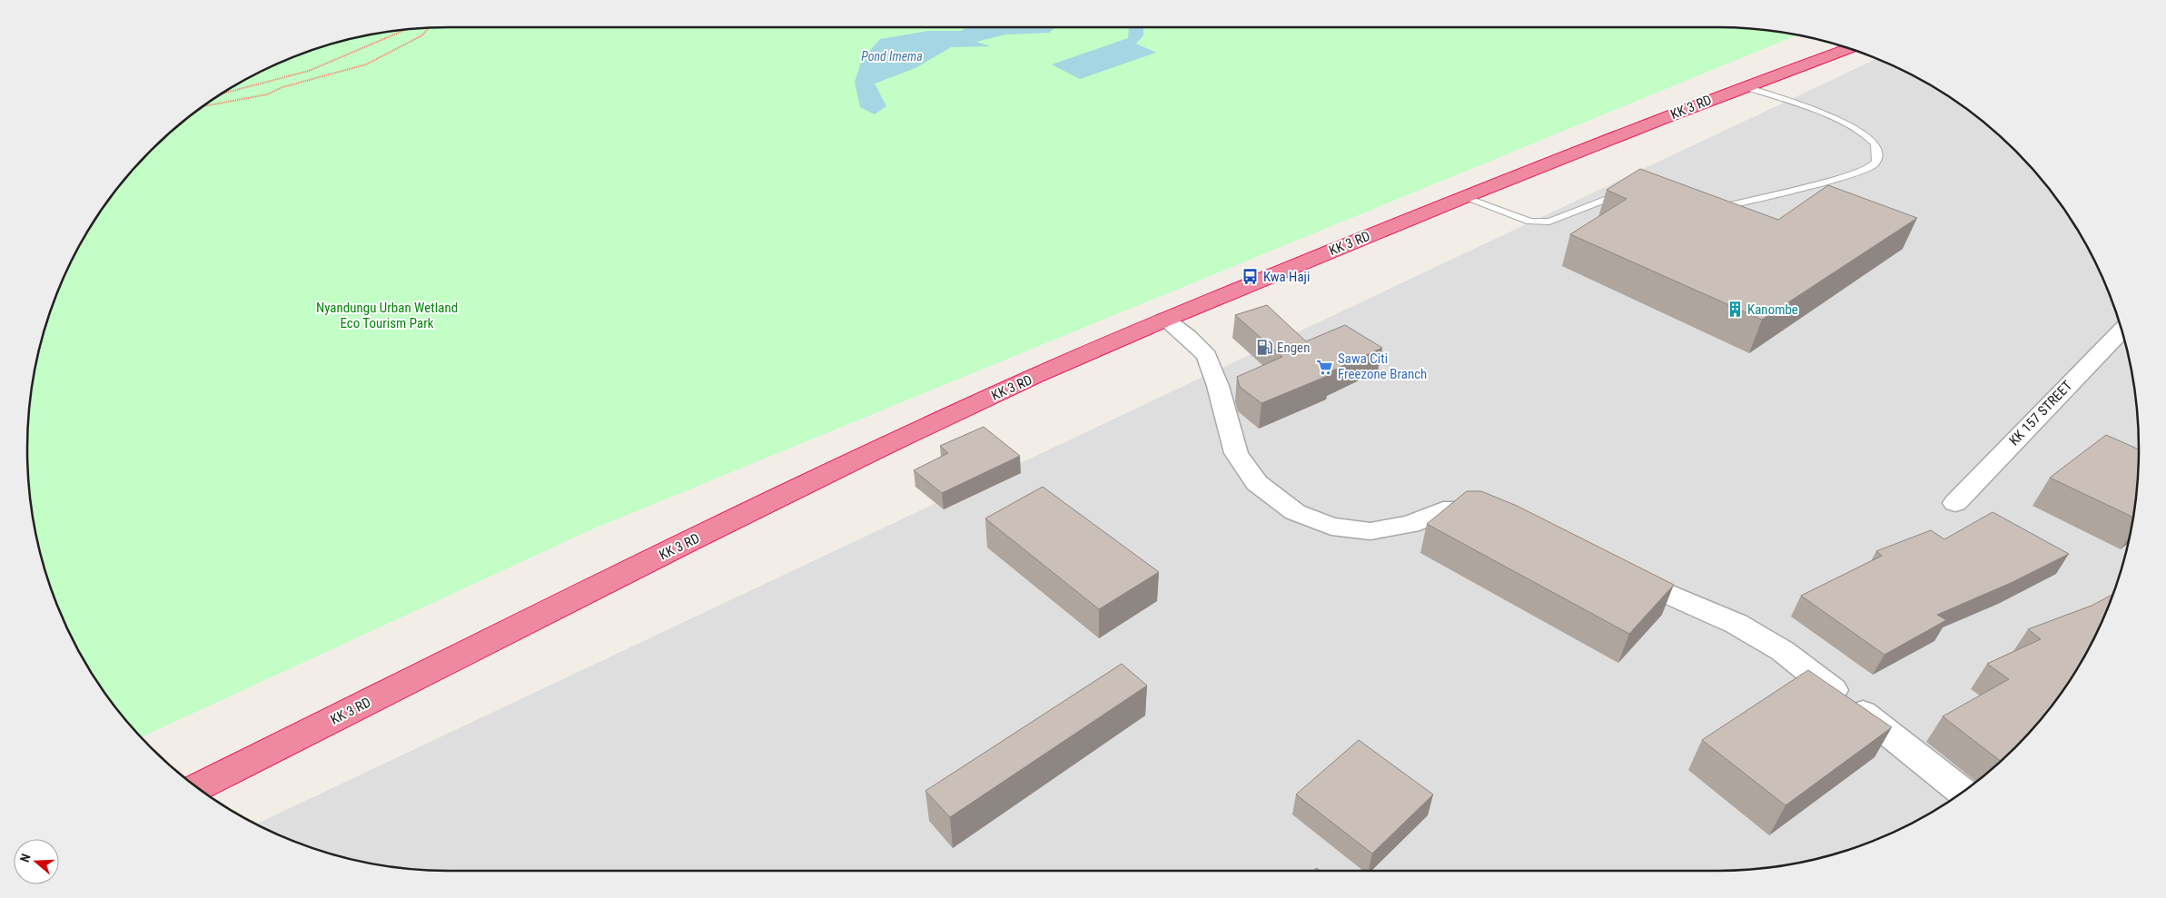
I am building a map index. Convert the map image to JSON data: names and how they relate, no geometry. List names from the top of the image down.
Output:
{
  "streets": {
    "highway": ["KK 3 RD"],
    "street": ["KK 157 STREET"]
  },
  "water": ["Pond Imema"],
  "parks": ["Nyandungu Urban Wetland Eco Tourism Park"],
  "places": {
    "bus stop": ["Kwa Haji"],
    "building": ["Kanombe"],
    "fuel station": ["Engen"],
    "supermarket": ["Sawa Citi Freezone Branch"]
  },
  "north": "left"
}
